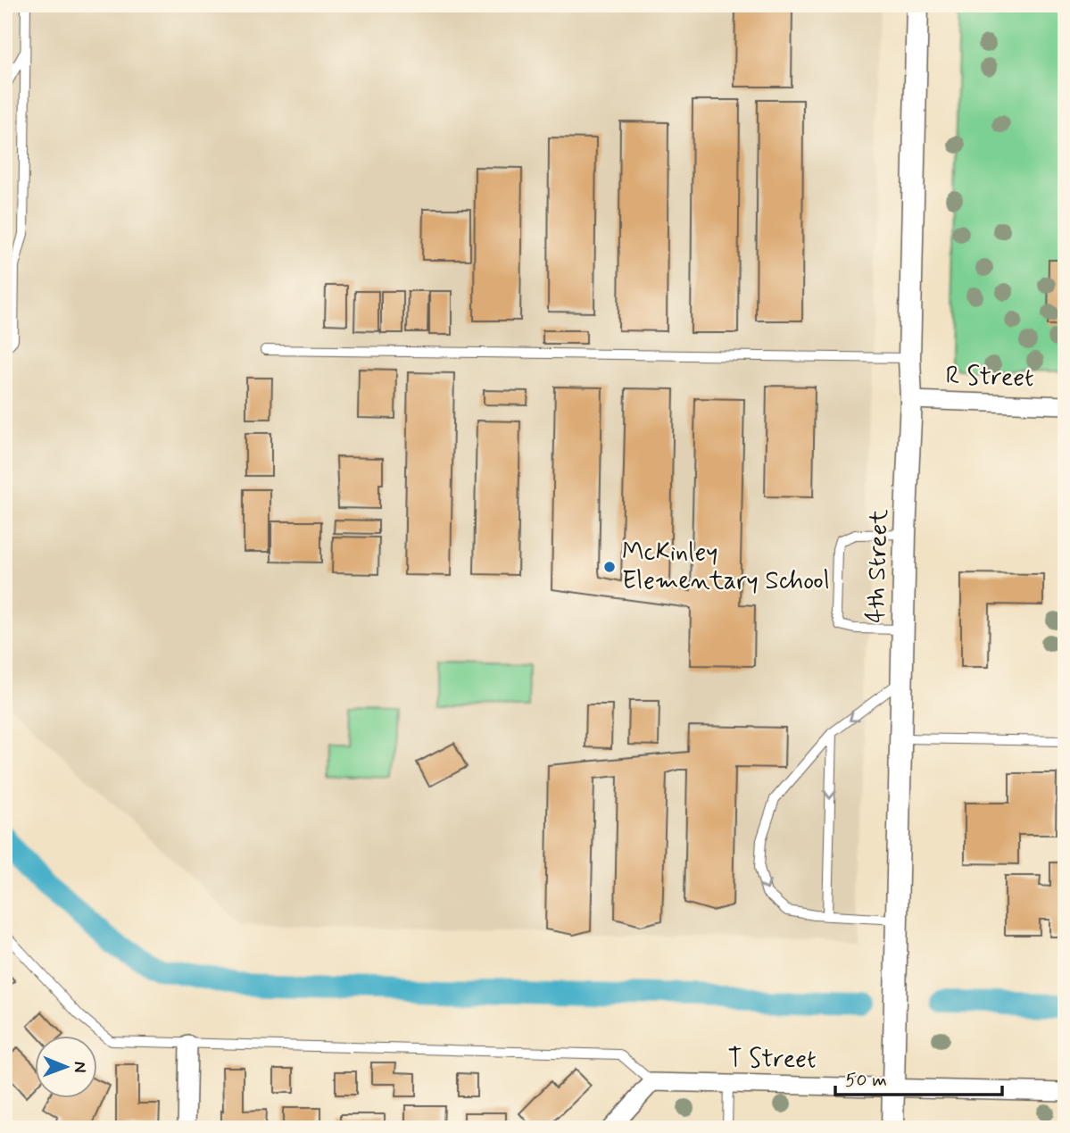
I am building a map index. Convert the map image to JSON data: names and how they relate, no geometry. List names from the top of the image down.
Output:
{
  "streets": {
    "street": ["R Street", "4th Street", "T Street"]
  },
  "crossings": [
    ["R Street", "4th Street"],
    ["4th Street", "T Street"]
  ],
  "places": ["McKinley Elementary School"],
  "scale_bar": "50 m",
  "north": "right"
}
